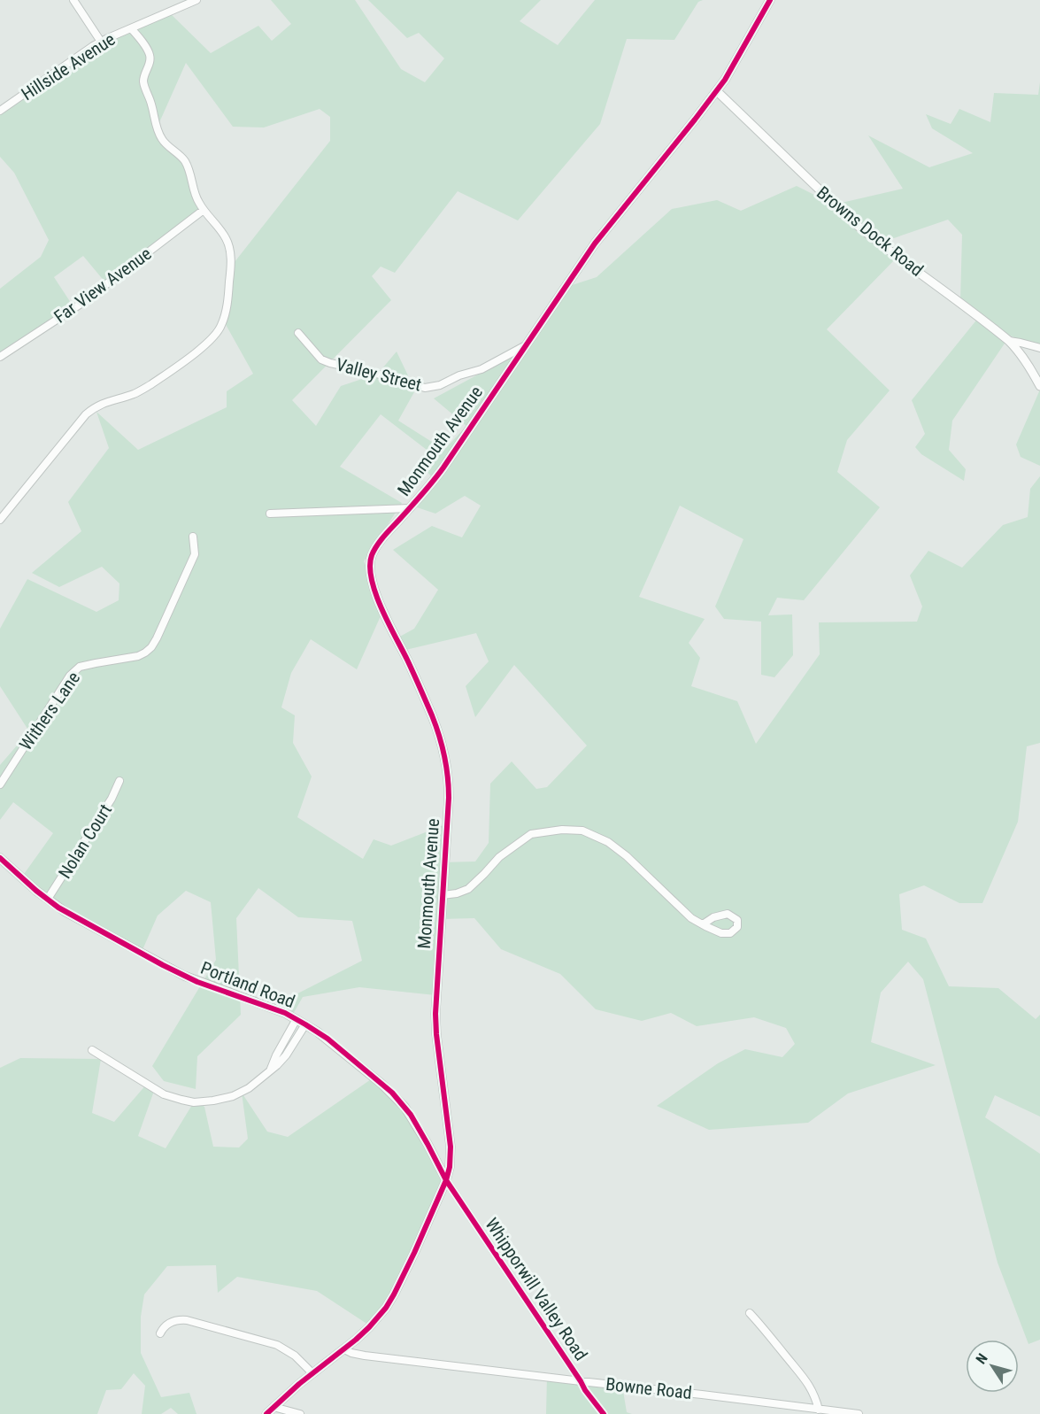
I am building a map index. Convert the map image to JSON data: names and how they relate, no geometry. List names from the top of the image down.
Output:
{
  "streets": {
    "street": [
      "Hillside Avenue",
      "Browns Dock Road",
      "Far View Avenue",
      "Valley Street",
      "Monmouth Avenue",
      "Withers Lane",
      "Nolan Court",
      "Portland Road",
      "Whipporwill Valley Road",
      "Bowne Road"
    ]
  },
  "crossings": [
    ["Browns Dock Road", "Monmouth Avenue"],
    ["Valley Street", "Monmouth Avenue"],
    ["Monmouth Avenue", "Portland Road"],
    ["Monmouth Avenue", "Whipporwill Valley Road"],
    ["Monmouth Avenue", "Bowne Road"],
    ["Nolan Court", "Portland Road"],
    ["Portland Road", "Whipporwill Valley Road"],
    ["Whipporwill Valley Road", "Bowne Road"]
  ],
  "north": "top left"
}
